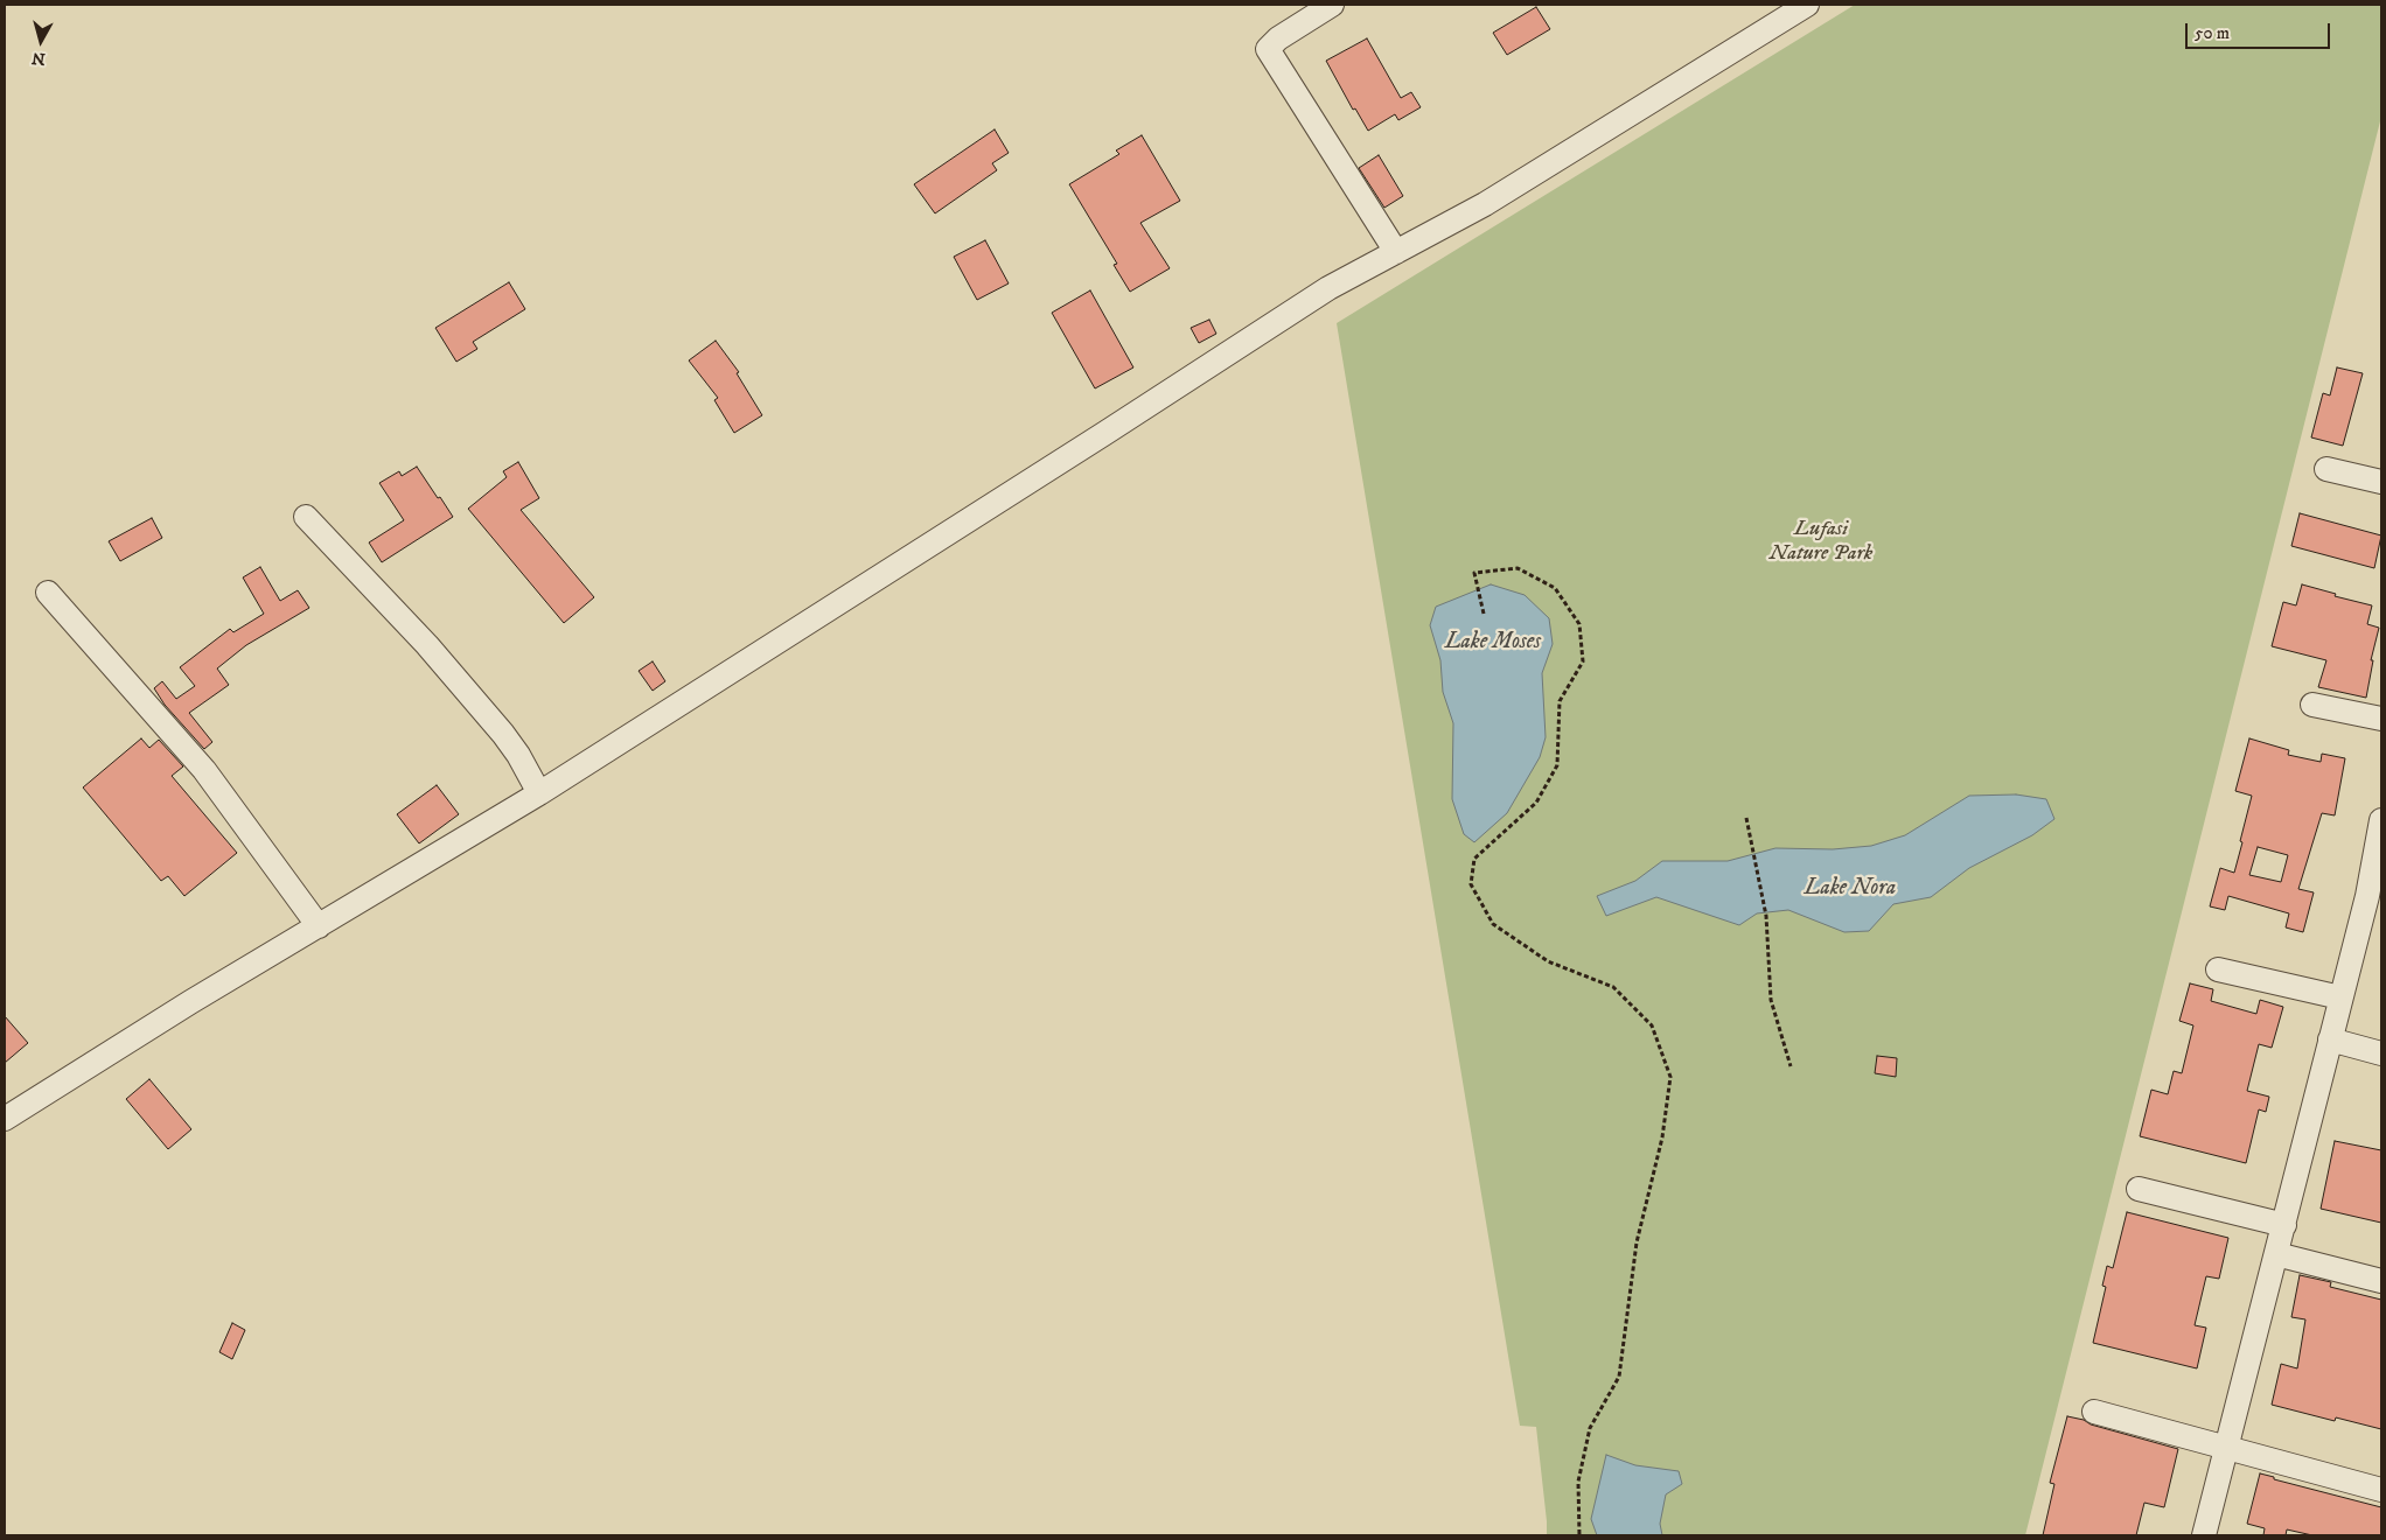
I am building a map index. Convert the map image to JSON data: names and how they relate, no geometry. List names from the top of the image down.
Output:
{
  "water": ["Lake Moses", "Lake Nora"],
  "parks": ["Lufasi Nature Park"],
  "scale_bar": "50 m",
  "north": "bottom"
}
